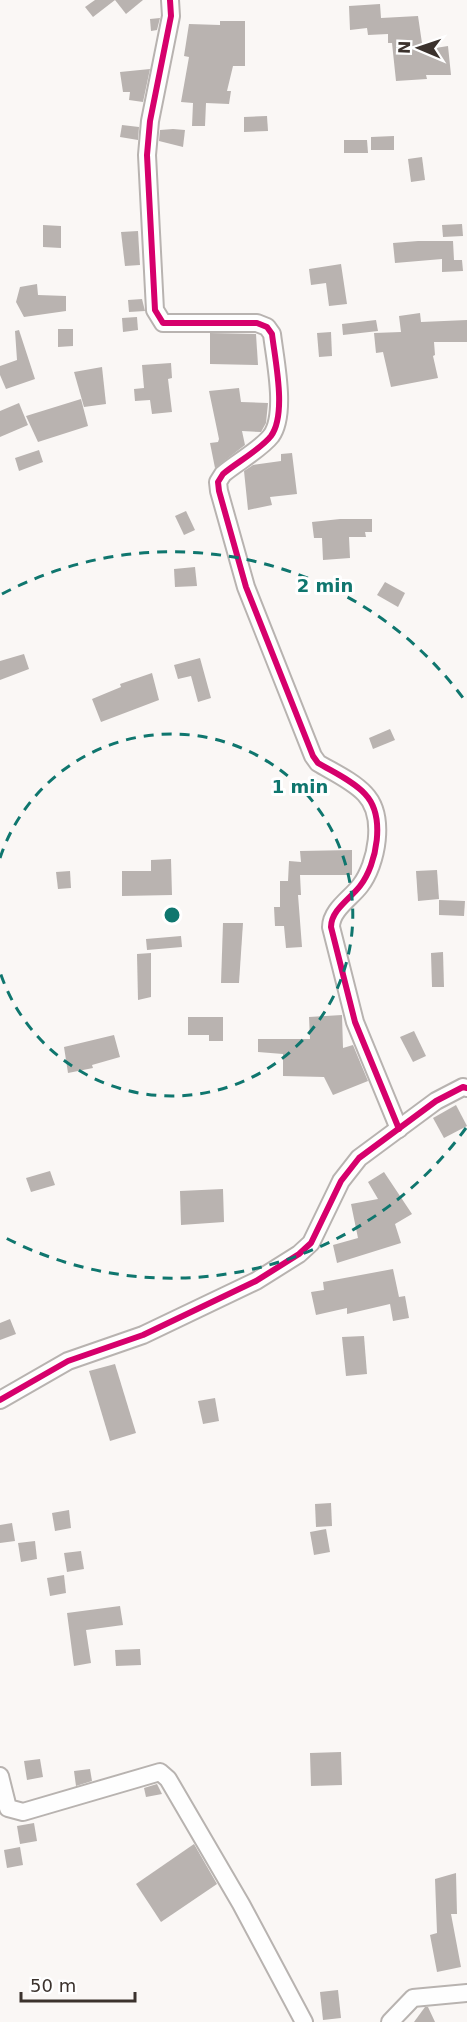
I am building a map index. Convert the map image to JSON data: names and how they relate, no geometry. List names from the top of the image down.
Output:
{
  "scale_bar": "50 m",
  "north": "left",
  "rings": ["2 min", "1 min"]
}
